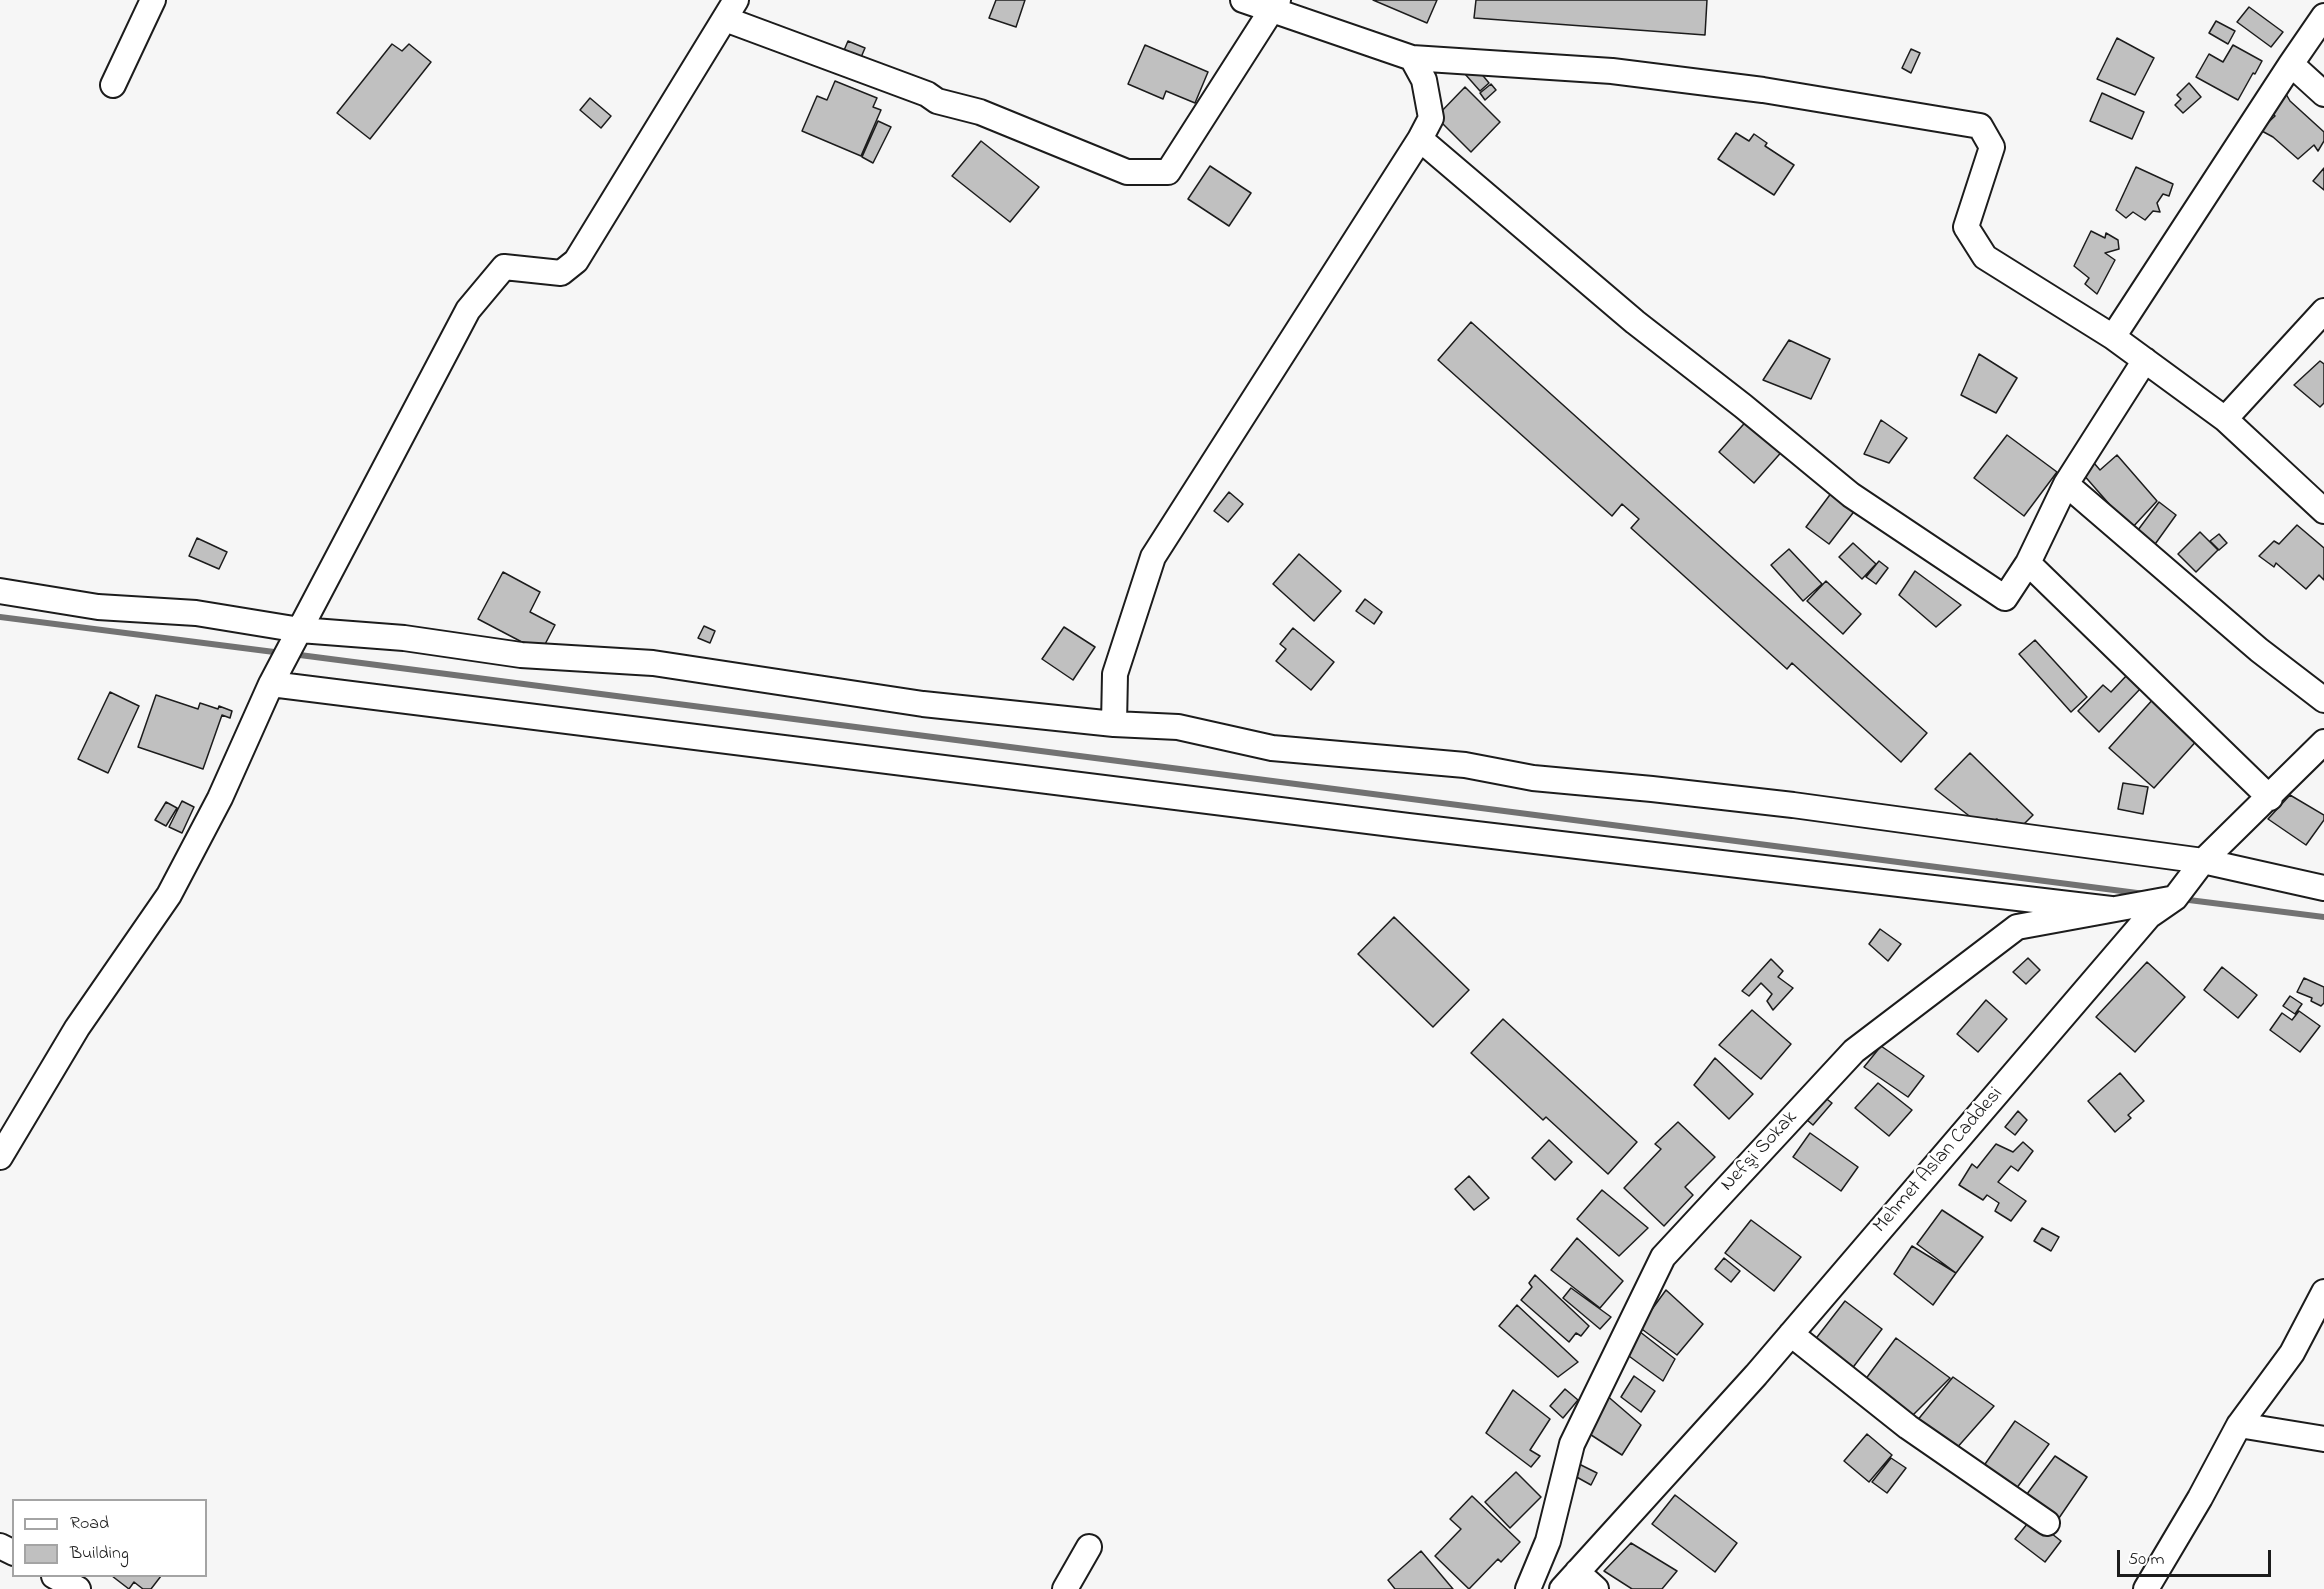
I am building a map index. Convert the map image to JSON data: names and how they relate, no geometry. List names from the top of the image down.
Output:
{
  "streets": {
    "street": ["Nefşi Sokak", "Mehmet Aslan Caddesi"]
  },
  "crossings": [
    ["Nefşi Sokak", "Mehmet Aslan Caddesi"]
  ],
  "legend": ["Road", "Building"],
  "scale_bar": "50 m"
}
